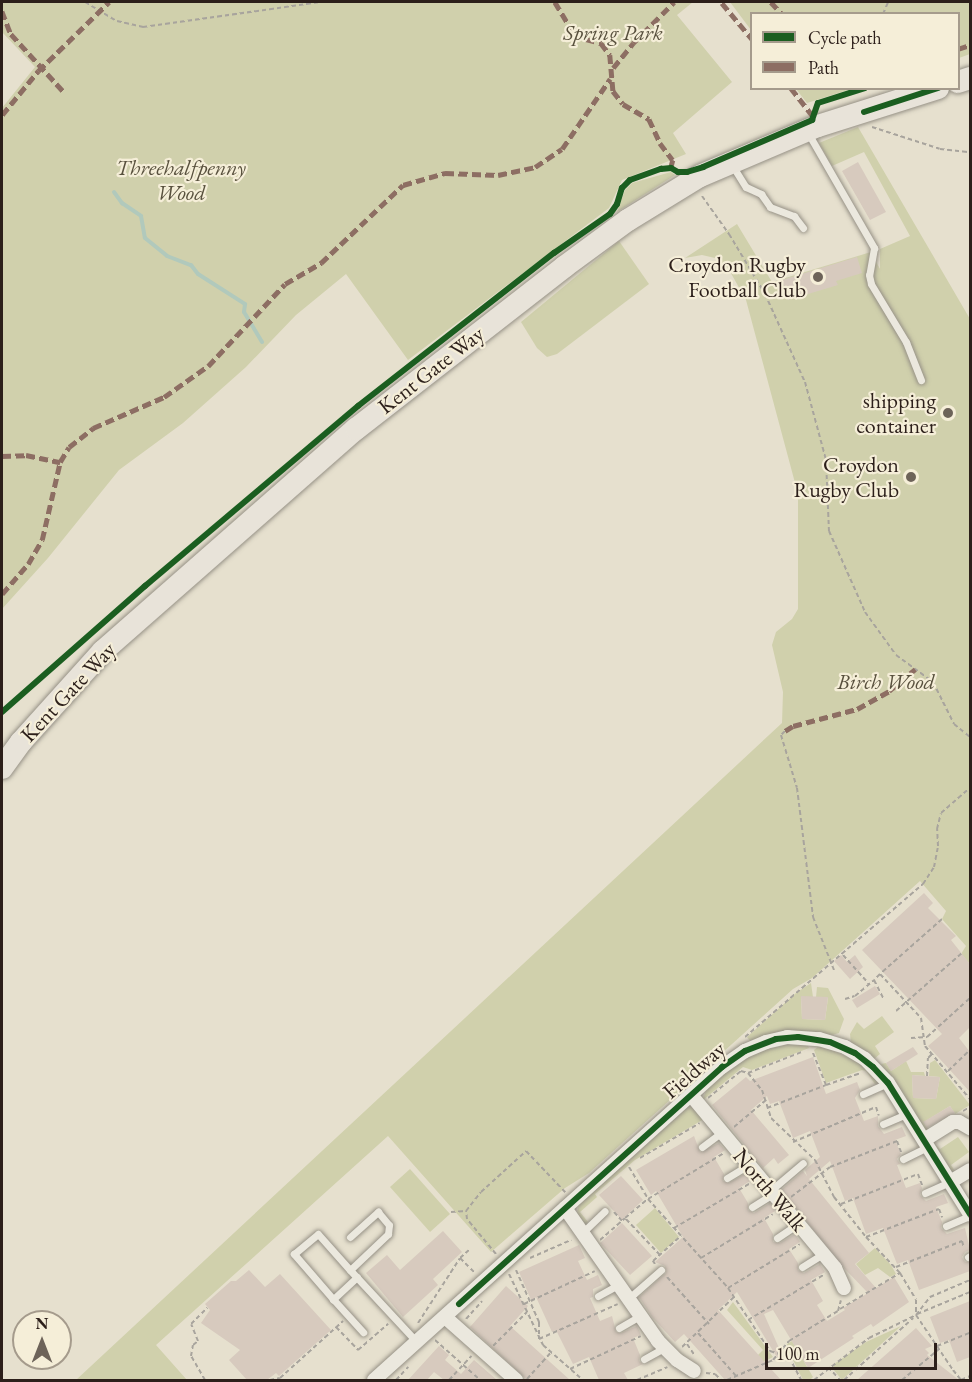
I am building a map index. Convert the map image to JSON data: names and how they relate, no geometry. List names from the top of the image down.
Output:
{
  "streets": {
    "main road": ["Kent Gate Way"],
    "street": ["Fieldway", "North Walk"]
  },
  "crossings": [
    ["Fieldway", "North Walk"]
  ],
  "parks": ["Spring Park", "Threehalfpenny Wood", "Birch Wood"],
  "places": ["Croydon Rugby Football Club", "shipping container", "Croydon Rugby Club"],
  "legend": ["Cycle path", "Path"],
  "scale_bar": "100 m",
  "north": "top"
}
